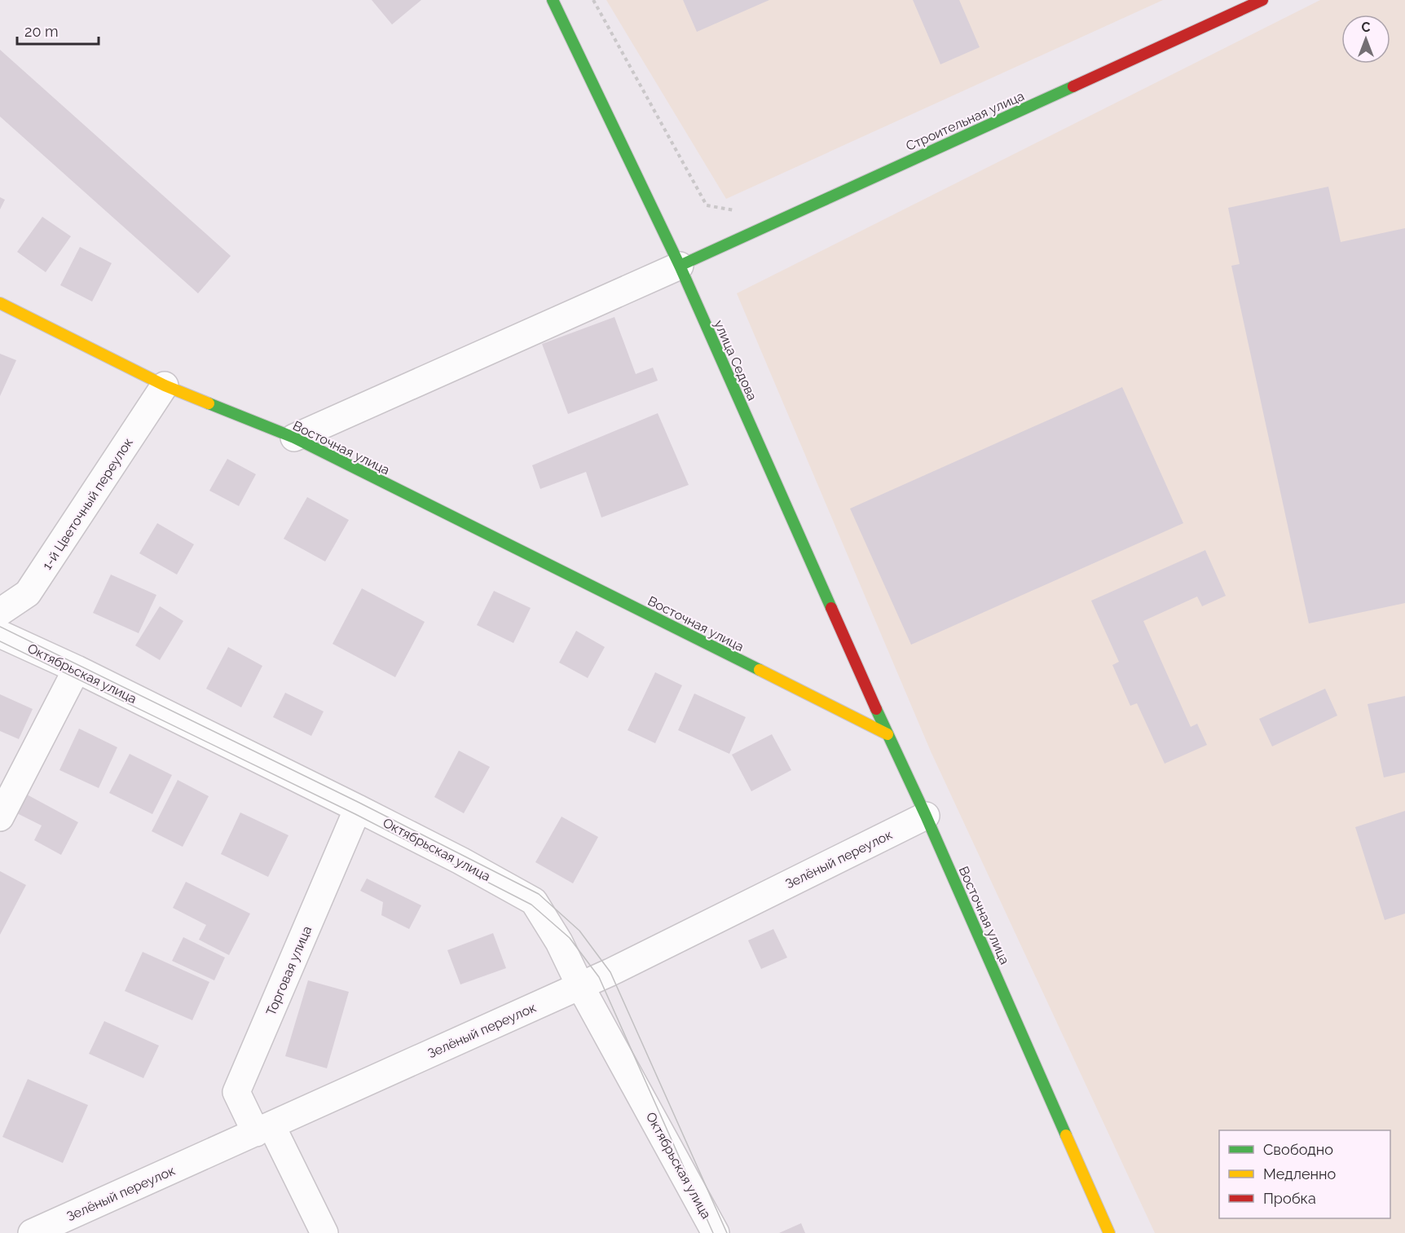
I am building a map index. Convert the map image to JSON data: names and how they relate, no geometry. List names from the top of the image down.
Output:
{
  "streets": {
    "street": [
      "Строительная улица",
      "улица Седова",
      "Восточная улица",
      "1-й Цветочный переулок",
      "Октябрьская улица",
      "Зелёный переулок",
      "Торговая улица"
    ]
  },
  "crossings": [
    ["Строительная улица", "улица Седова"],
    ["улица Седова", "Восточная улица"],
    ["Восточная улица", "1-й Цветочный переулок"],
    ["Восточная улица", "Зелёный переулок"],
    ["Октябрьская улица", "Зелёный переулок"],
    ["Октябрьская улица", "Торговая улица"],
    ["Зелёный переулок", "Торговая улица"]
  ],
  "legend": ["Свободно", "Медленно", "Пробка"],
  "scale_bar": "20 m",
  "north": "top"
}
